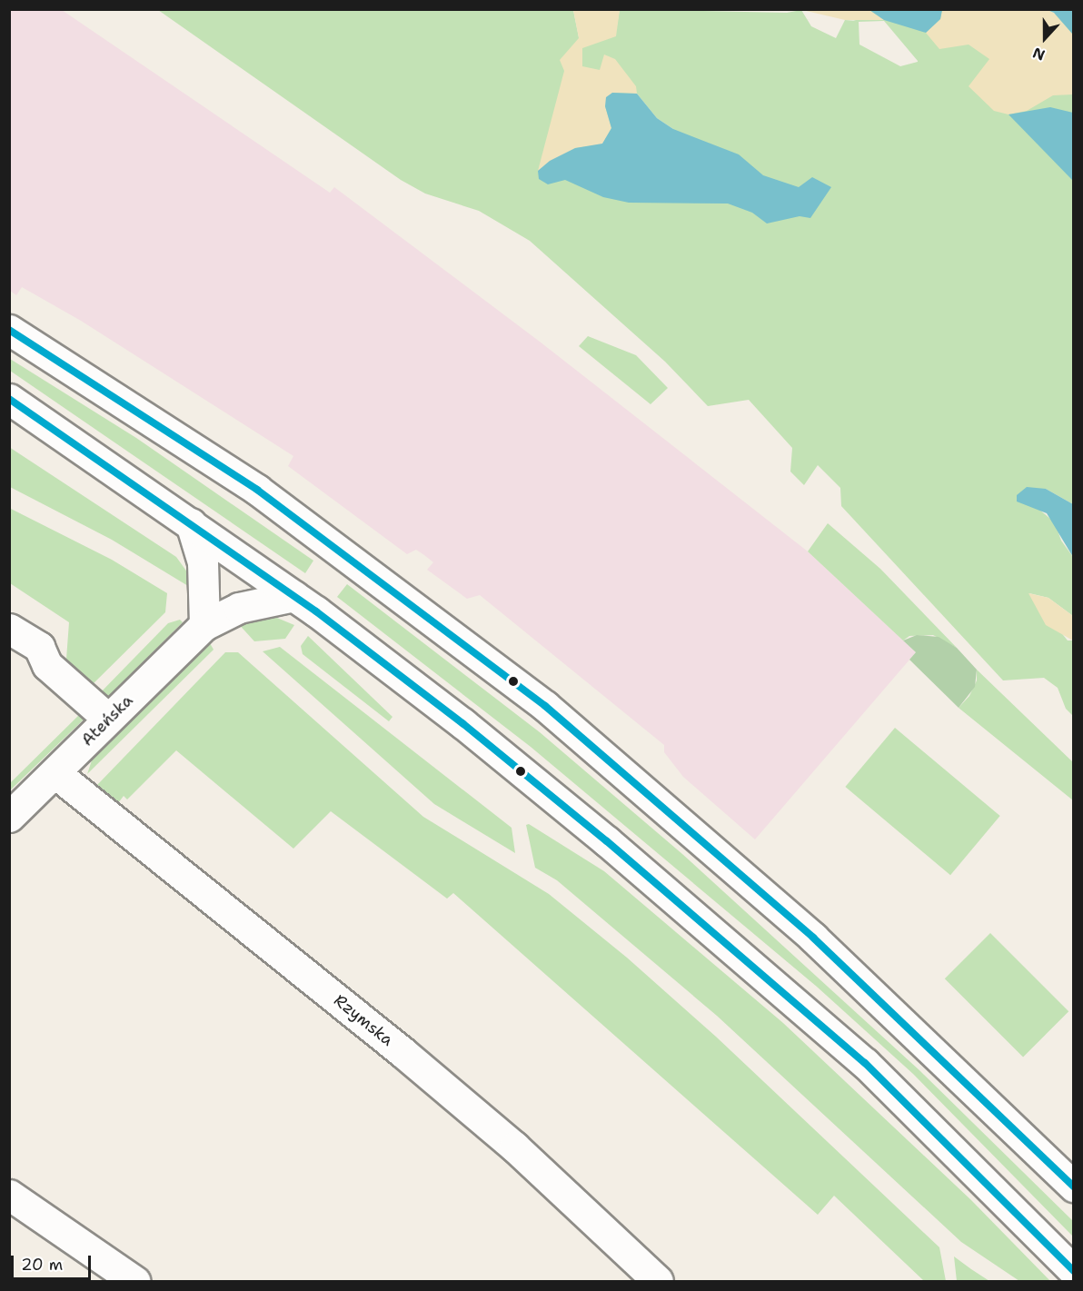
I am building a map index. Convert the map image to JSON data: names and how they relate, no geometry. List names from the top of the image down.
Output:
{
  "streets": {
    "main road": ["Ateńska", "Rzymska"]
  },
  "crossings": [
    ["Ateńska", "Rzymska"]
  ],
  "scale_bar": "20 m",
  "north": "bottom"
}
